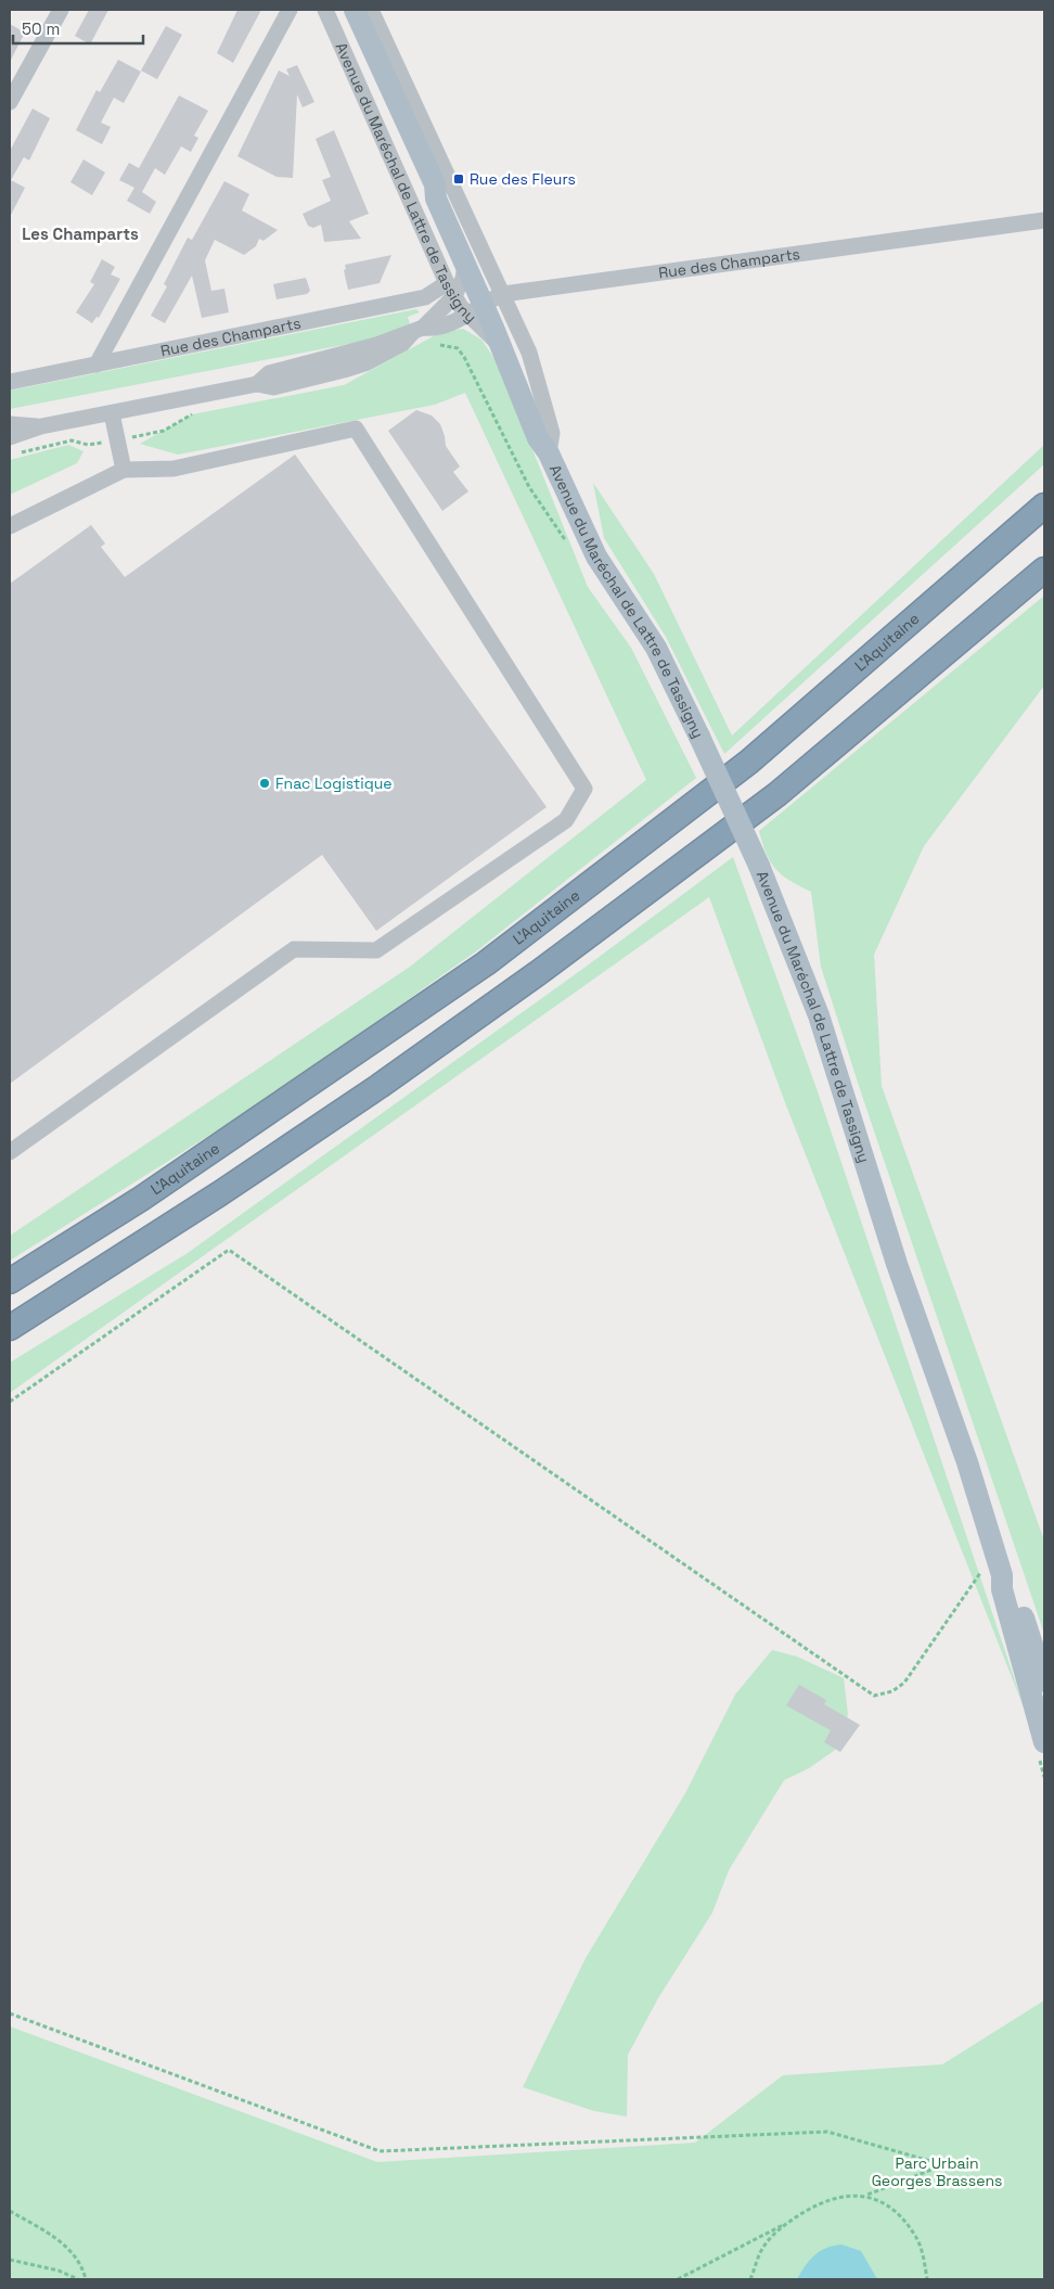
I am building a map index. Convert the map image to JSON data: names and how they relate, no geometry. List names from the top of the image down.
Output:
{
  "streets": {
    "highway": ["L'Aquitaine"],
    "main road": ["Avenue du Maréchal de Lattre de Tassigny"],
    "street": ["Rue des Champarts"]
  },
  "crossings": [
    ["Avenue du Maréchal de Lattre de Tassigny", "Rue des Champarts"]
  ],
  "districts": ["Les Champarts"],
  "parks": ["Parc Urbain Georges Brassens"],
  "places": {
    "transit": ["Rue des Fleurs"],
    "other": ["Fnac Logistique"]
  },
  "scale_bar": "50 m"
}
